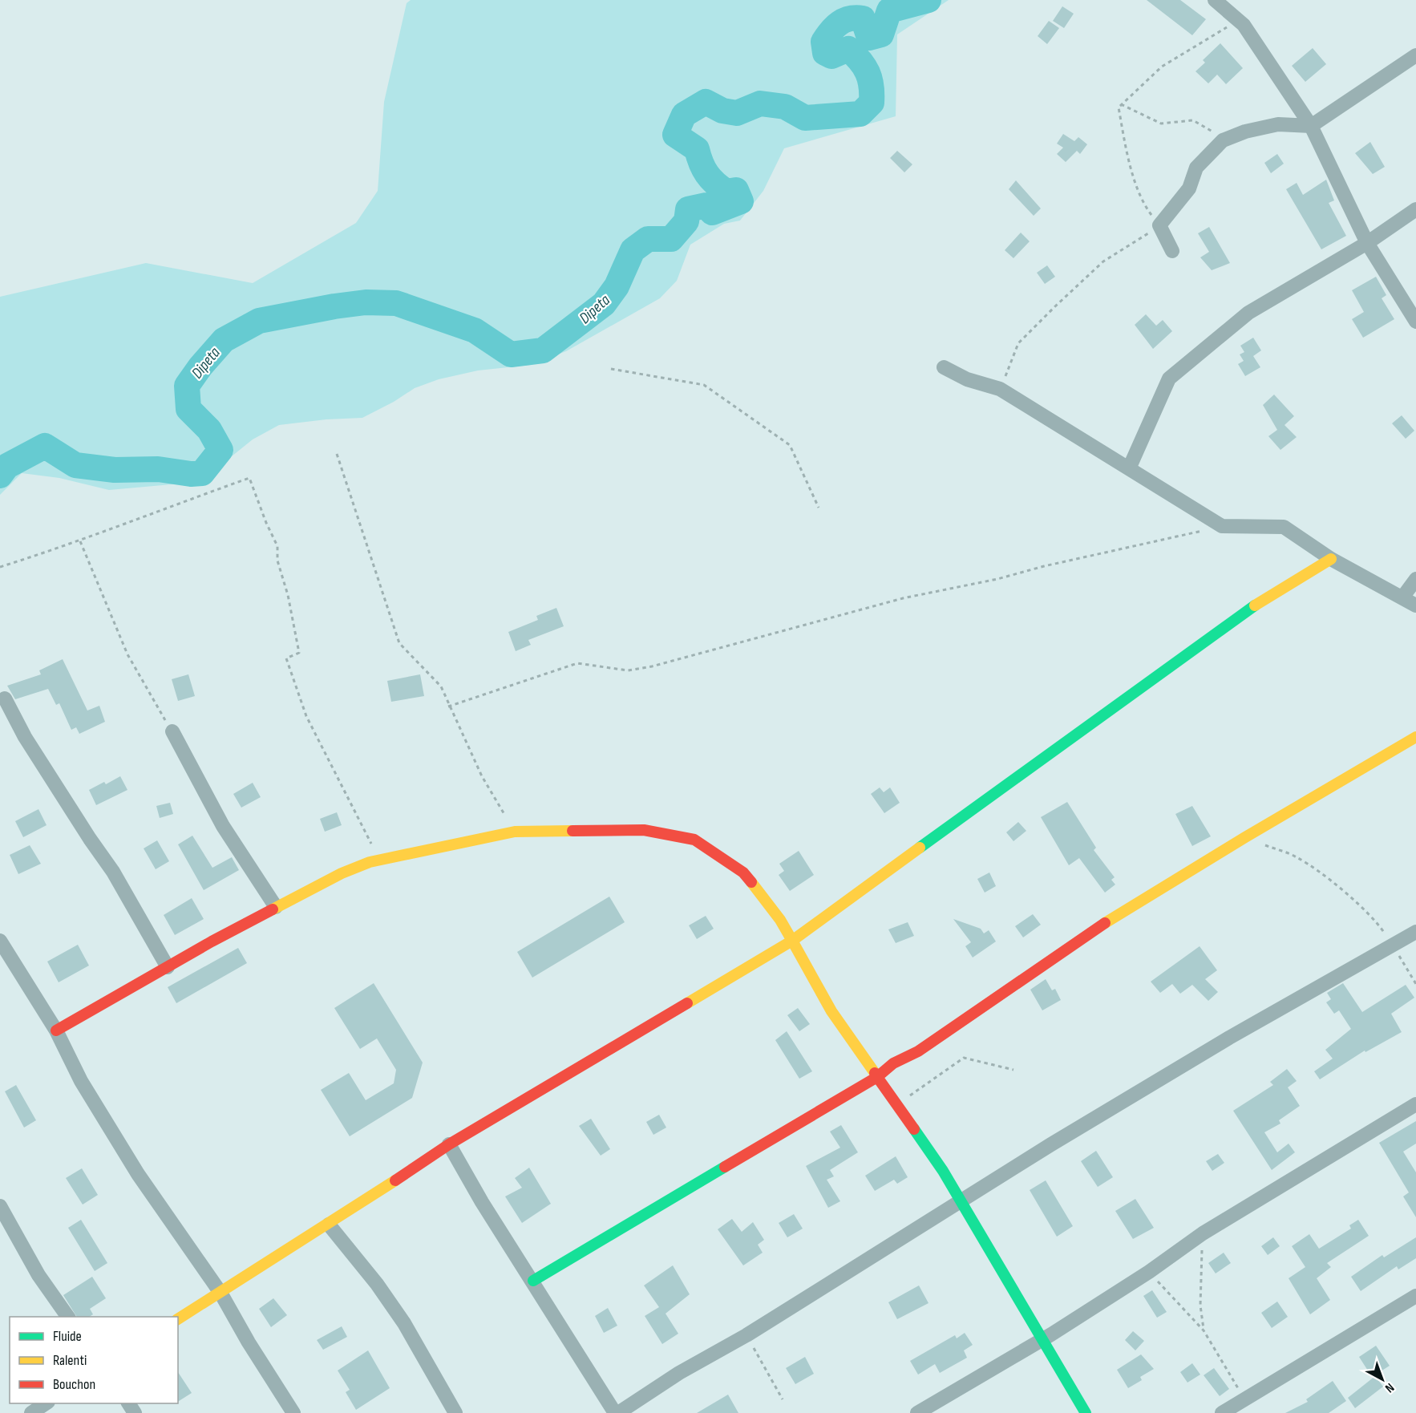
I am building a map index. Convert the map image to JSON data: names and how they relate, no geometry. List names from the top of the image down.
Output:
{
  "water": ["Dipeta"],
  "legend": ["Fluide", "Ralenti", "Bouchon"],
  "north": "bottom right"
}
